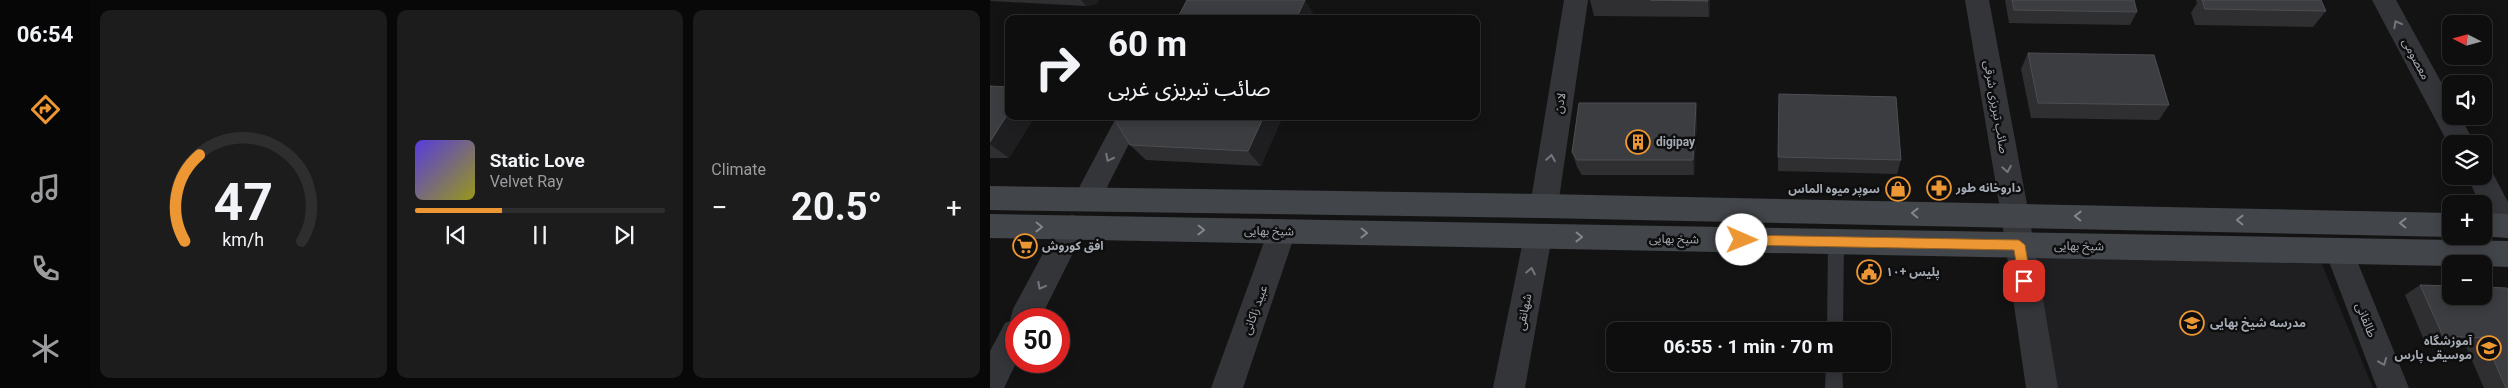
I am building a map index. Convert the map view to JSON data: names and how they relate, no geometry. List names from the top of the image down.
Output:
{
  "streets": {
    "main road": ["شیخ بهایی"],
    "street": [
      "معصومی",
      "لادن",
      "صائب تبریزی شرقی",
      "عبید زاکانی",
      "شهانقی",
      "طالقانی"
    ]
  },
  "crossings": [
    ["صائب تبریزی شرقی", "شیخ بهایی"],
    ["شیخ بهایی", "عبید زاکانی"],
    ["شیخ بهایی", "شهانقی"],
    ["شیخ بهایی", "طالقانی"]
  ],
  "one_way": [
    "معصومی",
    "لادن",
    "صائب تبریزی شرقی",
    "شهانقی",
    "طالقانی"
  ],
  "places": {
    "building": ["digipay"],
    "pharmacy": ["داروخانه طور"],
    "shop": ["سوپر میوه الماس"],
    "supermarket": ["افق کوروش"],
    "public building": ["پلیس +۱۰"],
    "school or university": ["مدرسه شیخ بهایی", "آموزشگاه موسیقی پارس"]
  },
  "north": "left",
  "page": {
    "tabs": "06:54",
    "tile": "Climate",
    "map_buttons": ["+", "−"],
    "turn": ["60 m", "صائب تبریزی غربی"],
    "song": ["Static Love", "Velvet Ray"],
    "heat": ["−", "20.5°", "+"],
    "limit": "50",
    "trip": "06:55 · 1 min · 70 m",
    "gauge": ["47", "km/h"]
  }
}
